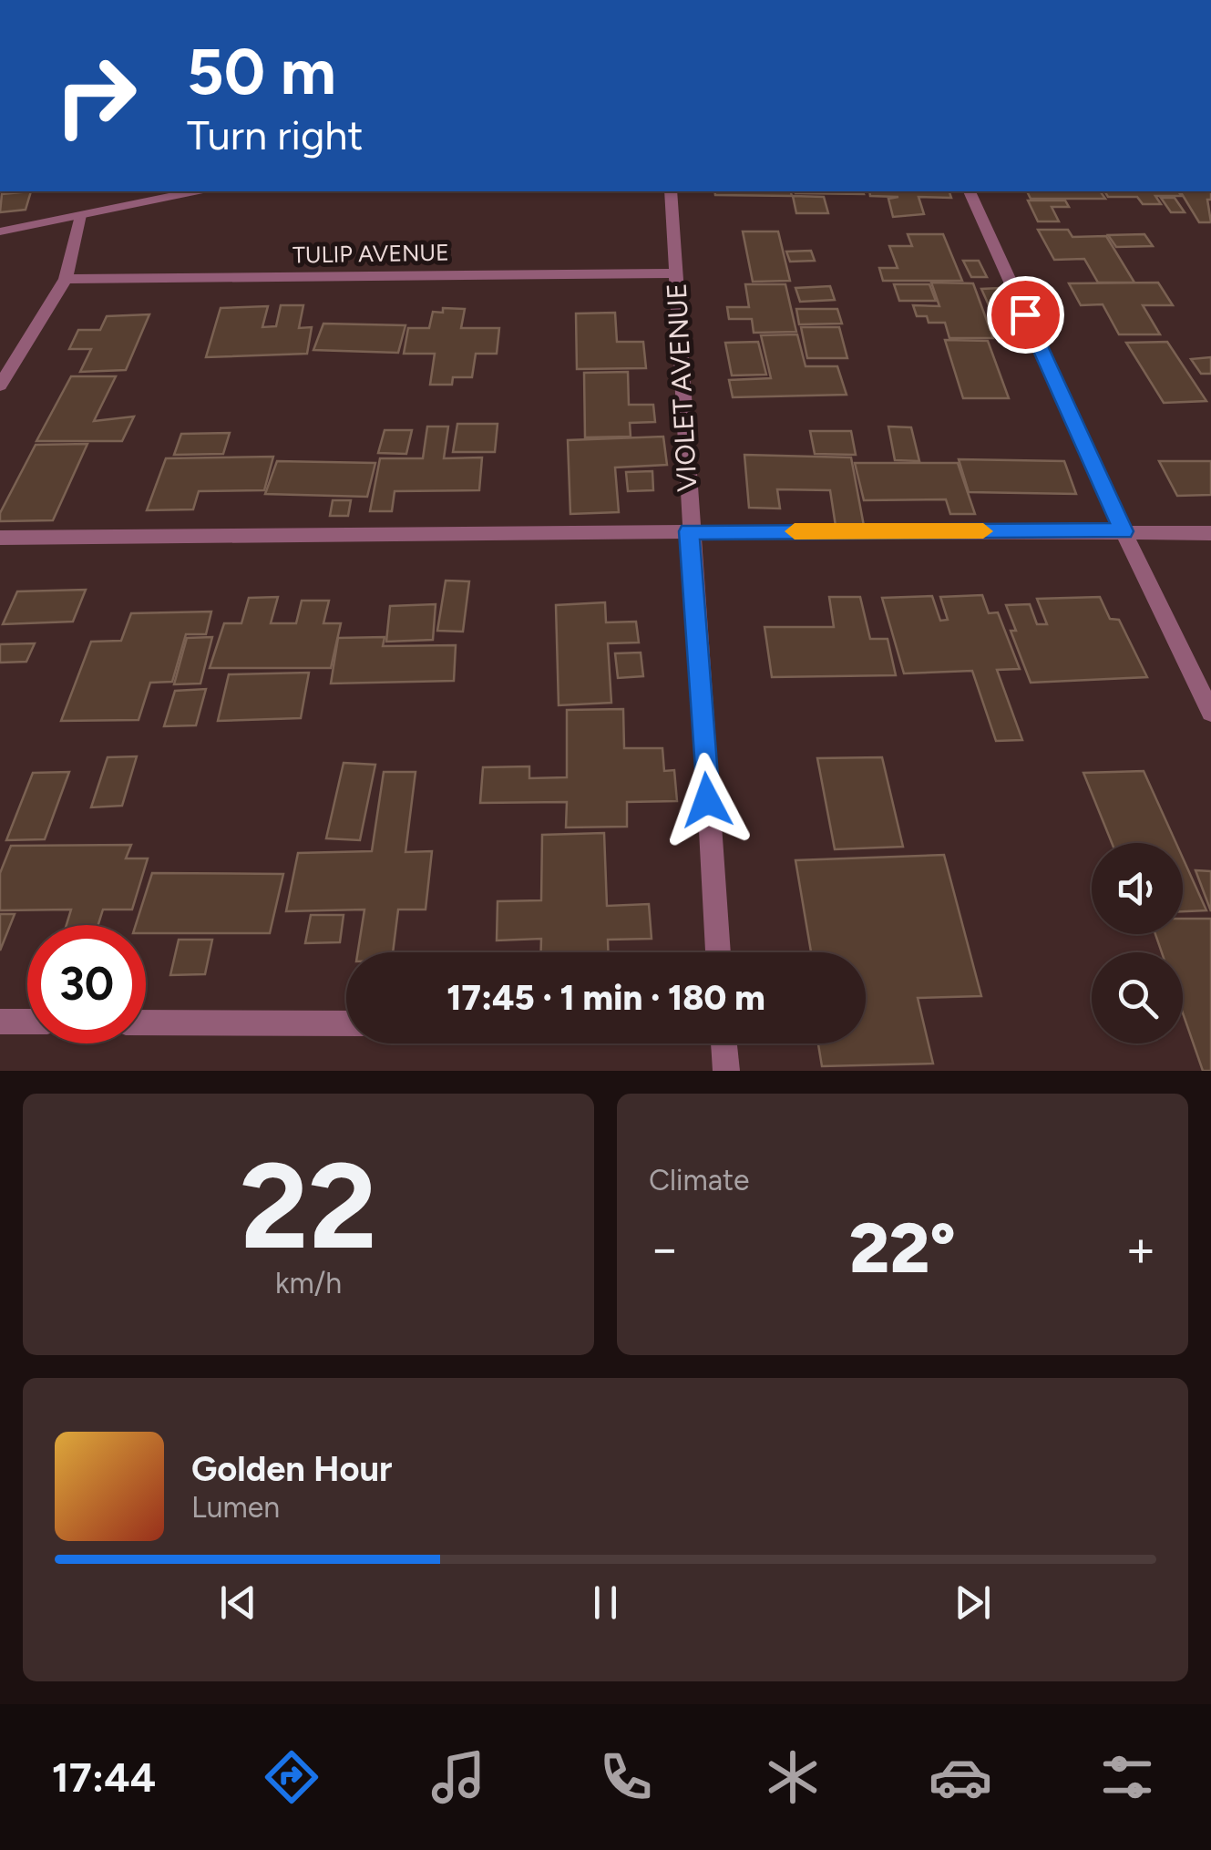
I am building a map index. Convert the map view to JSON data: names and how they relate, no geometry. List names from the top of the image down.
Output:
{
  "streets": {
    "street": ["TULIP AVENUE", "VIOLET AVENUE"]
  },
  "crossings": [
    ["TULIP AVENUE", "VIOLET AVENUE"]
  ],
  "page": {
    "turn": ["50 m", "Turn right"],
    "limit": "30",
    "trip": "17:45 · 1 min · 180 m",
    "tile": [
      ["22", "km/h"],
      "Climate"
    ],
    "heat": ["−", "22°", "+"],
    "song": ["Golden Hour", "Lumen"],
    "tabs": "17:44"
  }
}
